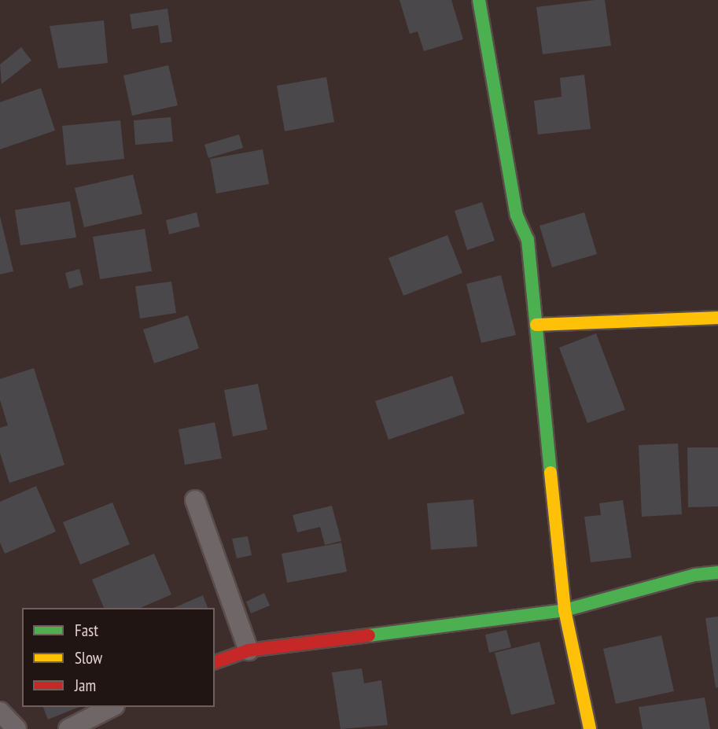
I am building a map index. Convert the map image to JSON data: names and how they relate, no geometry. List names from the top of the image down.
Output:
{
  "legend": ["Fast", "Slow", "Jam"]
}
